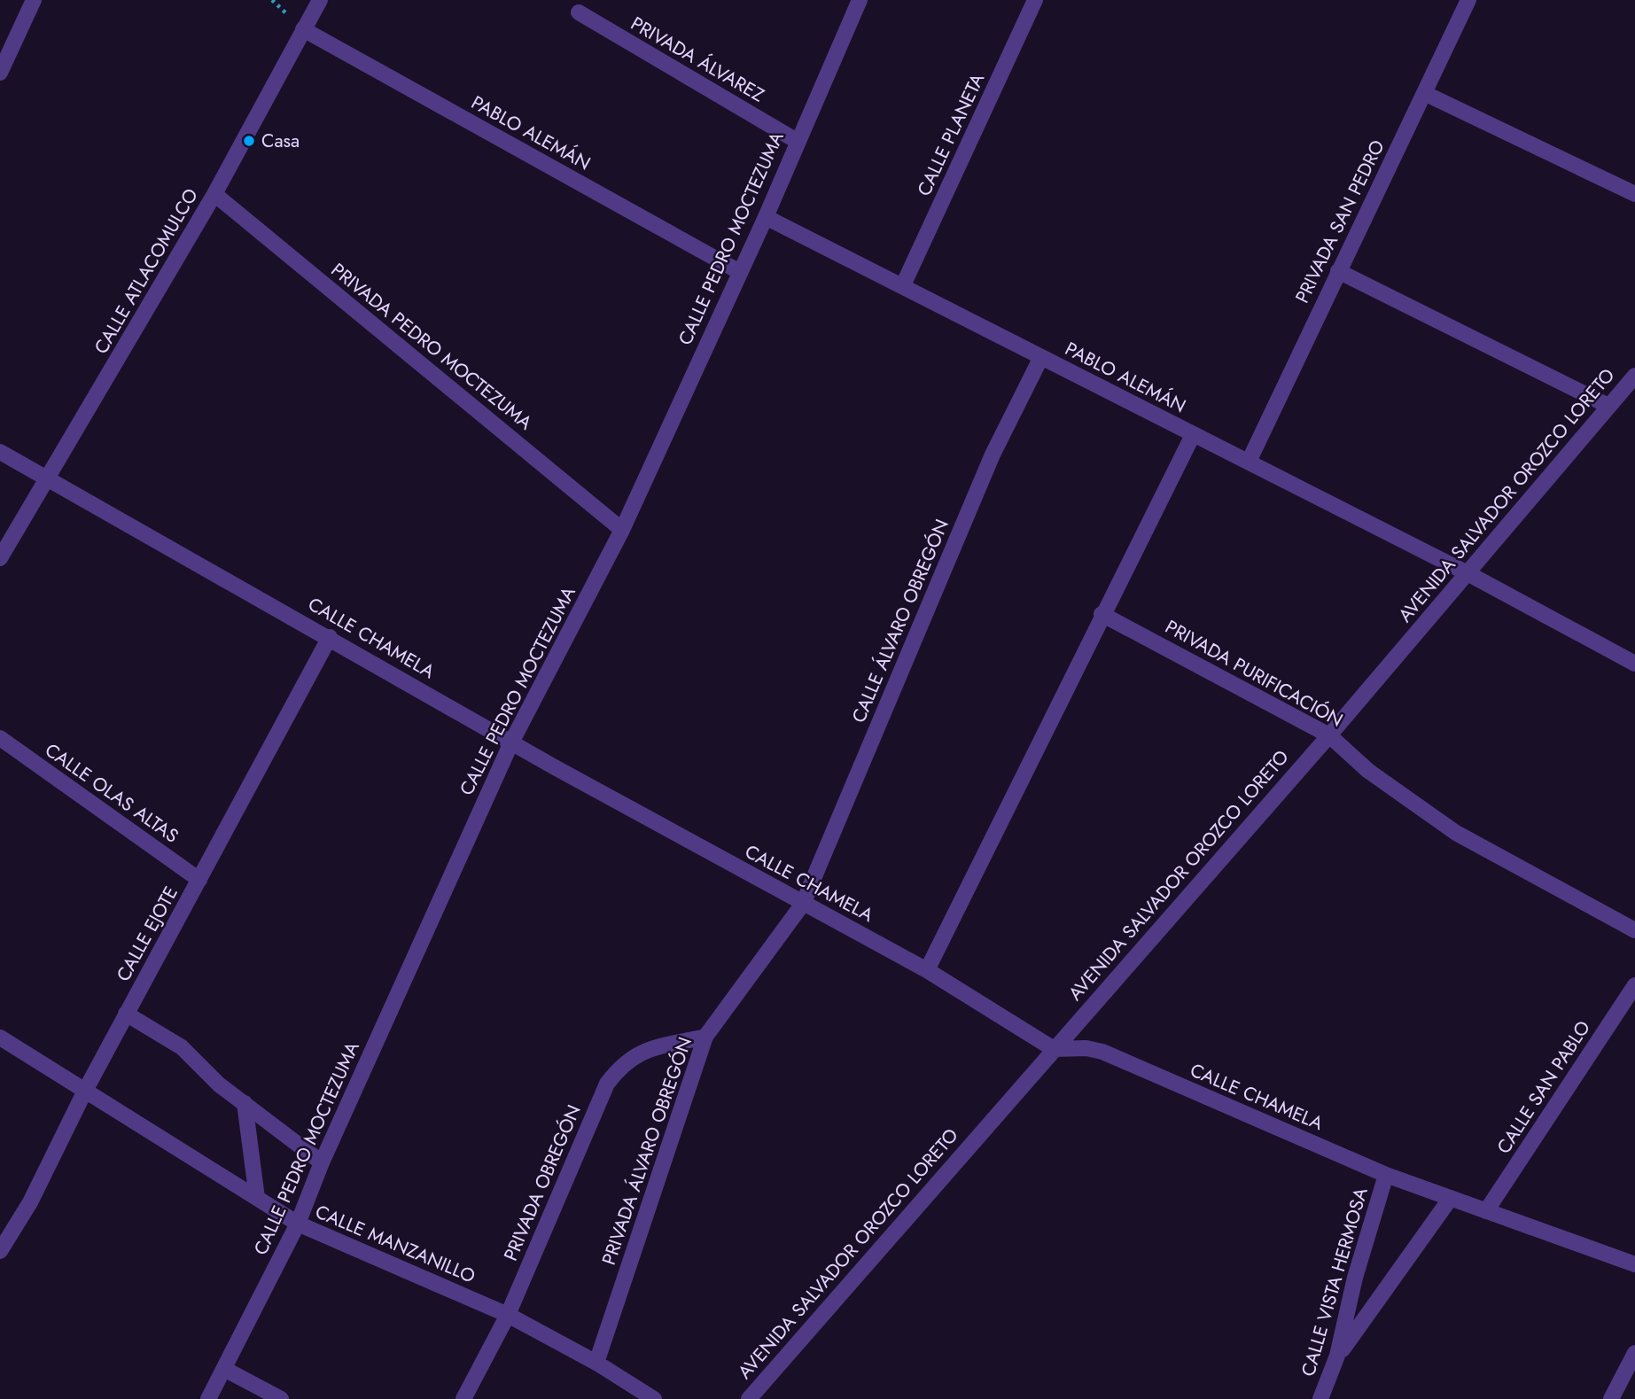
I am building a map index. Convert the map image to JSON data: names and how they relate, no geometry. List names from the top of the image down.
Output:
{
  "streets": {
    "street": [
      "PRIVADA ÁLVAREZ",
      "PABLO ALEMÁN",
      "CALLE PLANETA",
      "PRIVADA SAN PEDRO",
      "CALLE PEDRO MOCTEZUMA",
      "CALLE ATLACOMULCO",
      "PRIVADA PEDRO MOCTEZUMA",
      "AVENIDA SALVADOR OROZCO LORETO",
      "CALLE ÁLVARO OBREGÓN",
      "CALLE CHAMELA",
      "PRIVADA PURIFICACIÓN",
      "CALLE OLAS ALTAS",
      "CALLE EJOTE",
      "CALLE SAN PABLO",
      "PRIVADA ÁLVARO OBREGÓN",
      "PRIVADA OBREGÓN",
      "CALLE MANZANILLO",
      "CALLE VISTA HERMOSA"
    ]
  },
  "crossings": [
    ["PRIVADA ÁLVAREZ", "CALLE PEDRO MOCTEZUMA"],
    ["PABLO ALEMÁN", "CALLE PLANETA"],
    ["PABLO ALEMÁN", "PRIVADA SAN PEDRO"],
    ["PABLO ALEMÁN", "CALLE PEDRO MOCTEZUMA"],
    ["PABLO ALEMÁN", "CALLE ATLACOMULCO"],
    ["PABLO ALEMÁN", "AVENIDA SALVADOR OROZCO LORETO"],
    ["PABLO ALEMÁN", "CALLE ÁLVARO OBREGÓN"],
    ["CALLE PEDRO MOCTEZUMA", "PRIVADA PEDRO MOCTEZUMA"],
    ["CALLE PEDRO MOCTEZUMA", "CALLE CHAMELA"],
    ["CALLE PEDRO MOCTEZUMA", "CALLE MANZANILLO"],
    ["CALLE ATLACOMULCO", "PRIVADA PEDRO MOCTEZUMA"],
    ["CALLE ATLACOMULCO", "CALLE CHAMELA"],
    ["AVENIDA SALVADOR OROZCO LORETO", "CALLE CHAMELA"],
    ["AVENIDA SALVADOR OROZCO LORETO", "PRIVADA PURIFICACIÓN"],
    ["CALLE ÁLVARO OBREGÓN", "CALLE CHAMELA"],
    ["CALLE ÁLVARO OBREGÓN", "PRIVADA ÁLVARO OBREGÓN"],
    ["CALLE CHAMELA", "CALLE EJOTE"],
    ["CALLE CHAMELA", "CALLE SAN PABLO"],
    ["CALLE CHAMELA", "PRIVADA ÁLVARO OBREGÓN"],
    ["CALLE CHAMELA", "CALLE VISTA HERMOSA"],
    ["CALLE OLAS ALTAS", "CALLE EJOTE"],
    ["CALLE EJOTE", "CALLE MANZANILLO"],
    ["PRIVADA ÁLVARO OBREGÓN", "PRIVADA OBREGÓN"],
    ["PRIVADA ÁLVARO OBREGÓN", "CALLE MANZANILLO"],
    ["PRIVADA OBREGÓN", "CALLE MANZANILLO"]
  ],
  "places": ["Casa"]
}
